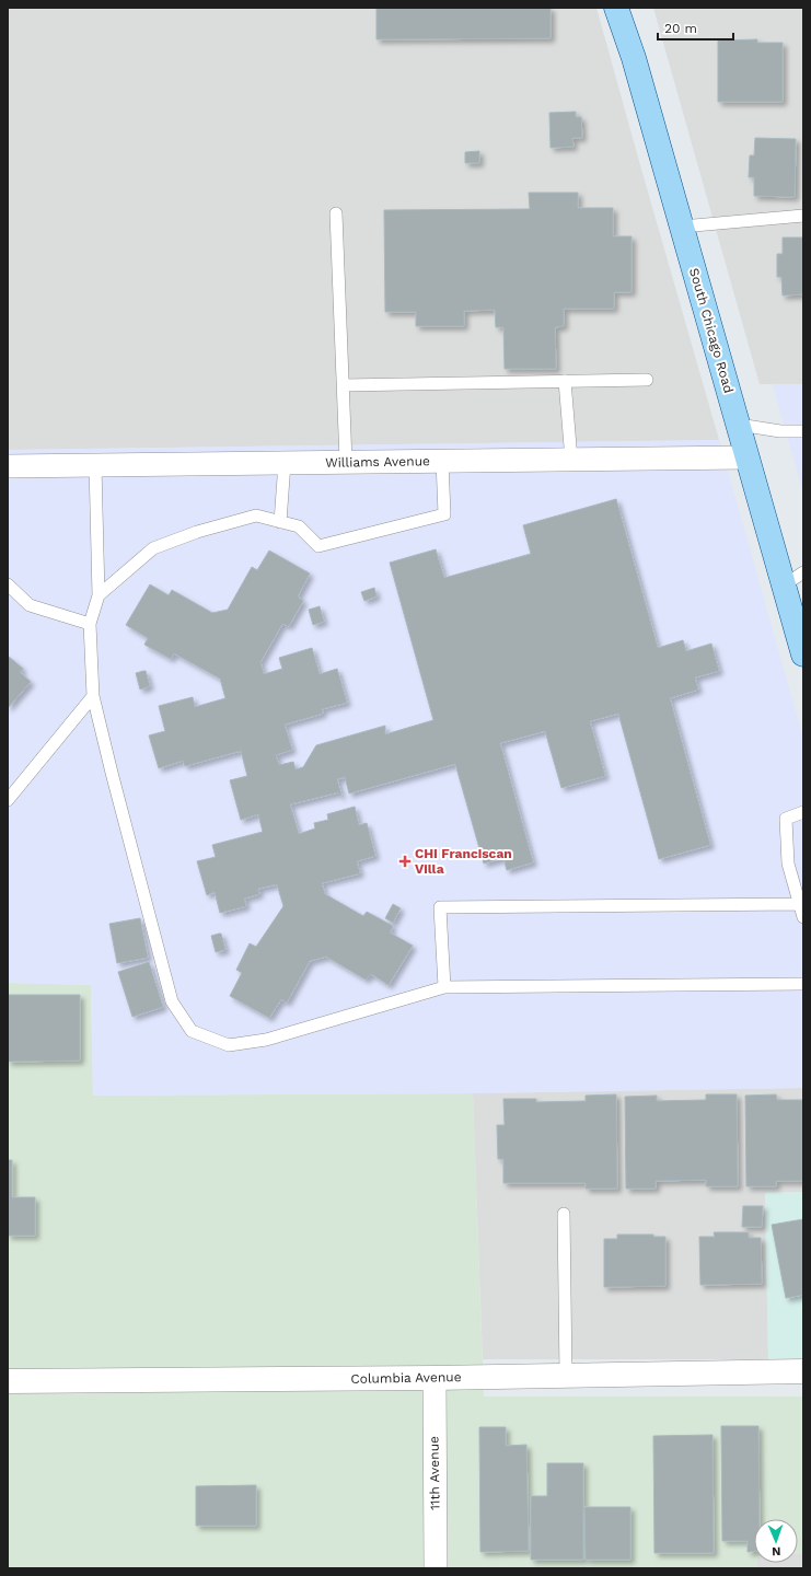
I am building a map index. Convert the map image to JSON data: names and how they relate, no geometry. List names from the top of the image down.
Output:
{
  "streets": {
    "main road": ["South Chicago Road"],
    "street": ["Williams Avenue", "Columbia Avenue", "11th Avenue"]
  },
  "crossings": [
    ["South Chicago Road", "Williams Avenue"],
    ["Columbia Avenue", "11th Avenue"]
  ],
  "places": {
    "health": ["CHI Franciscan Villa"]
  },
  "scale_bar": "20 m",
  "north": "bottom"
}
